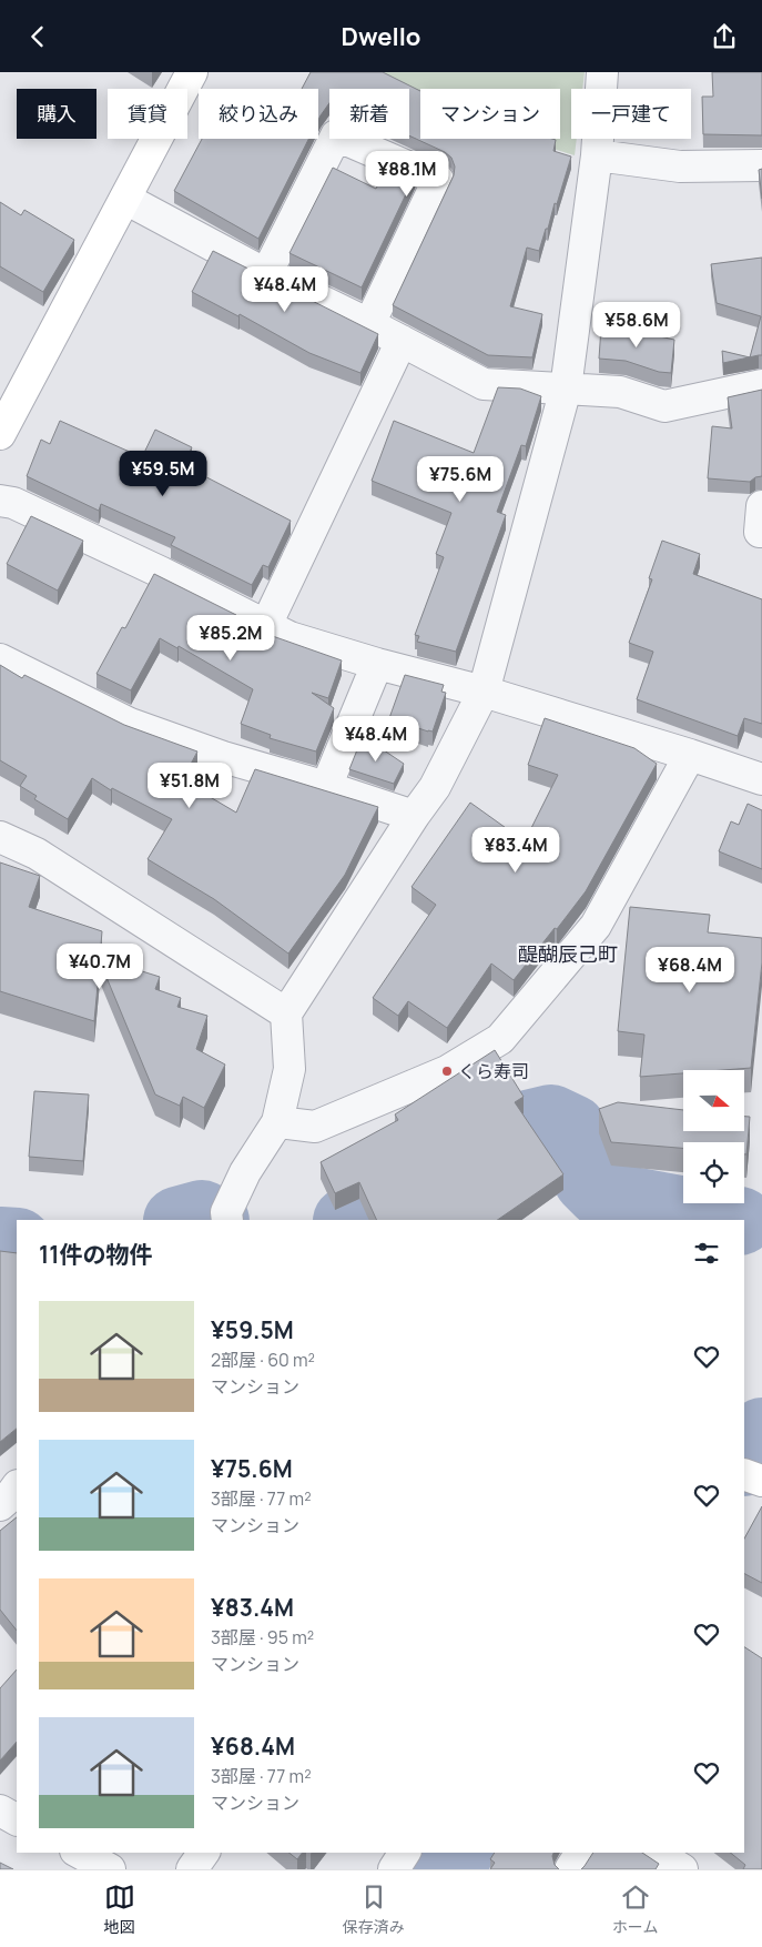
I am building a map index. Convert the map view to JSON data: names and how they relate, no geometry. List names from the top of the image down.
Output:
{
  "districts": ["醍醐辰己町"],
  "places": ["くら寿司"],
  "north": "right",
  "page": {
    "header": "Dwello",
    "chip": [
      "購入",
      "賃貸",
      "絞り込み",
      "新着",
      "マンション",
      "一戸建て"
    ],
    "price": [
      "¥88.1M",
      "¥48.4M",
      "¥58.6M",
      "¥59.5M",
      "¥75.6M",
      "¥85.2M",
      "¥48.4M",
      "¥51.8M",
      "¥83.4M",
      "¥40.7M",
      "¥68.4M"
    ],
    "heading": "11件の物件",
    "list": [
      {
        "name": "¥59.5M",
        "note": "2部屋 · 60 m² · マンション"
      },
      {
        "name": "¥75.6M",
        "note": "3部屋 · 77 m² · マンション"
      },
      {
        "name": "¥83.4M",
        "note": "3部屋 · 95 m² · マンション"
      },
      {
        "name": "¥68.4M",
        "note": "3部屋 · 77 m² · マンション"
      }
    ],
    "tabs": ["地図", "保存済み", "ホーム"]
  }
}
